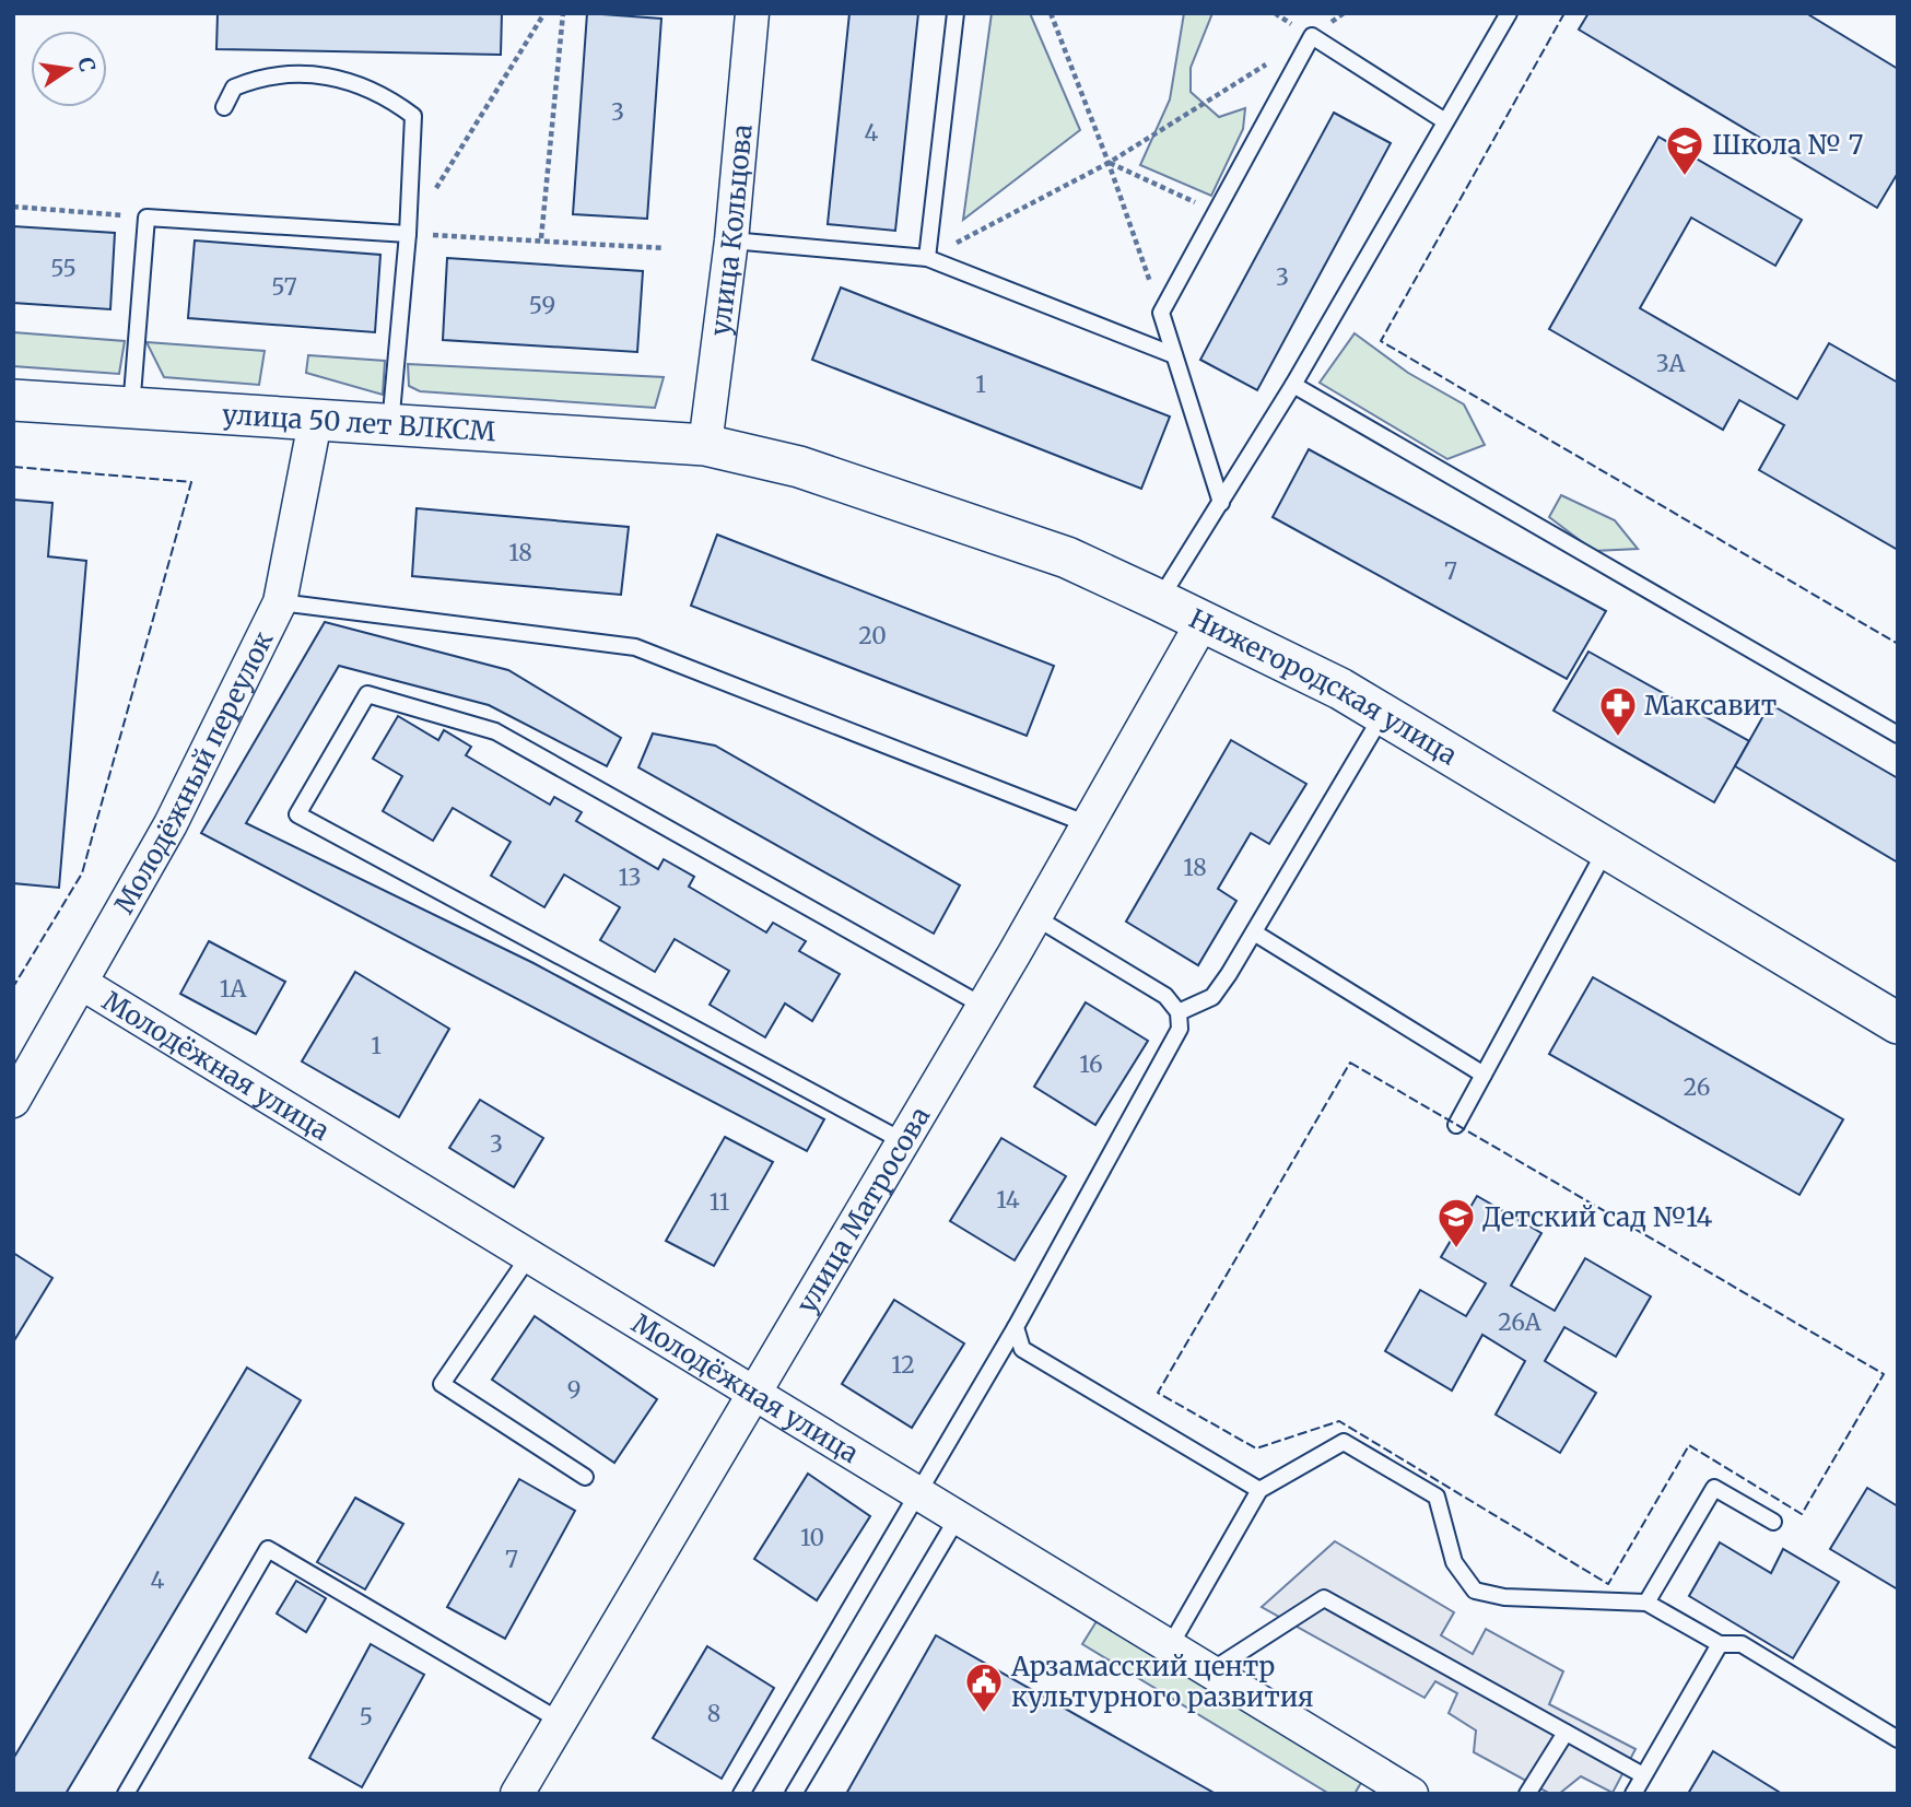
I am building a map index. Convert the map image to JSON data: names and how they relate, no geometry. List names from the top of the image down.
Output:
{
  "streets": {
    "street": [
      "улица Кольцова",
      "улица 50 лет ВЛКСМ",
      "Нижегородская улица",
      "Молодёжный переулок",
      "Молодёжная улица",
      "улица Матросова"
    ]
  },
  "crossings": [
    ["улица Кольцова", "улица 50 лет ВЛКСМ"],
    ["улица Кольцова", "Нижегородская улица"],
    ["улица 50 лет ВЛКСМ", "Нижегородская улица"],
    ["улица 50 лет ВЛКСМ", "Молодёжный переулок"],
    ["Нижегородская улица", "улица Матросова"],
    ["Молодёжный переулок", "Молодёжная улица"],
    ["Молодёжная улица", "улица Матросова"]
  ],
  "places": {
    "school or university": ["Школа № 7", "Детский сад №14"],
    "pharmacy": ["Максавит"],
    "public building": ["Арзамасский центр культурного развития"]
  },
  "house_numbers": [
    "3",
    "4",
    "55",
    "3",
    "57",
    "59",
    "3А",
    "1",
    "18",
    "7",
    "20",
    "18",
    "13",
    "1А",
    "1",
    "16",
    "26",
    "3",
    "14",
    "11",
    "26А",
    "12",
    "9",
    "10",
    "7",
    "4",
    "8",
    "5"
  ],
  "north": "right"
}
